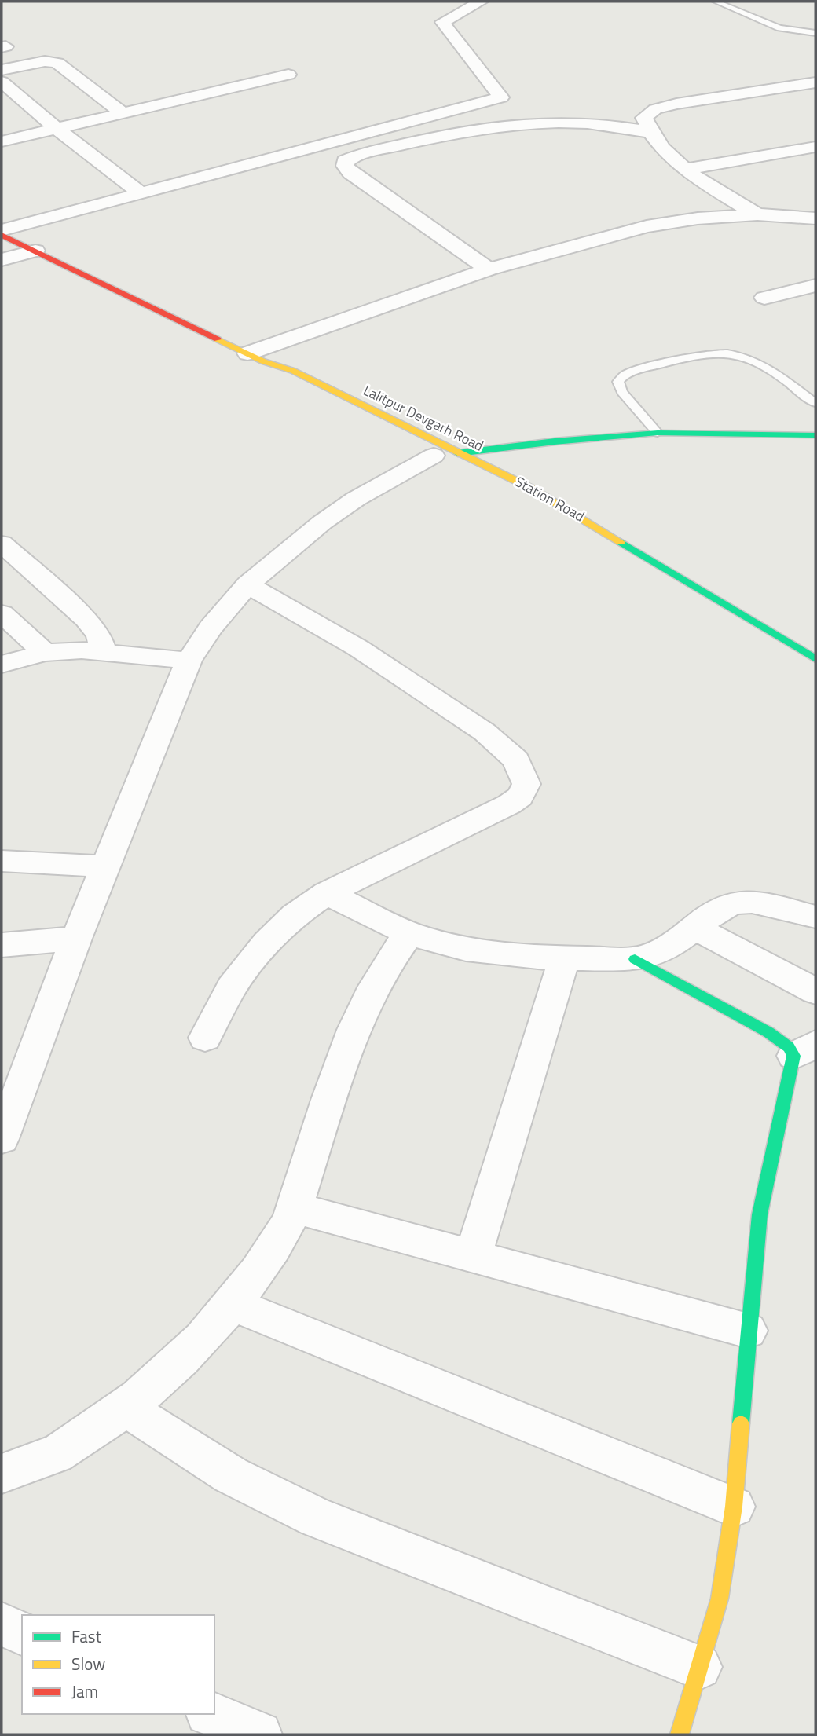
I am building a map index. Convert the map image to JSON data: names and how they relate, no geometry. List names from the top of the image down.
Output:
{
  "streets": {
    "main road": ["Lalitpur Devgarh Road", "Station Road"]
  },
  "legend": ["Fast", "Slow", "Jam"]
}
